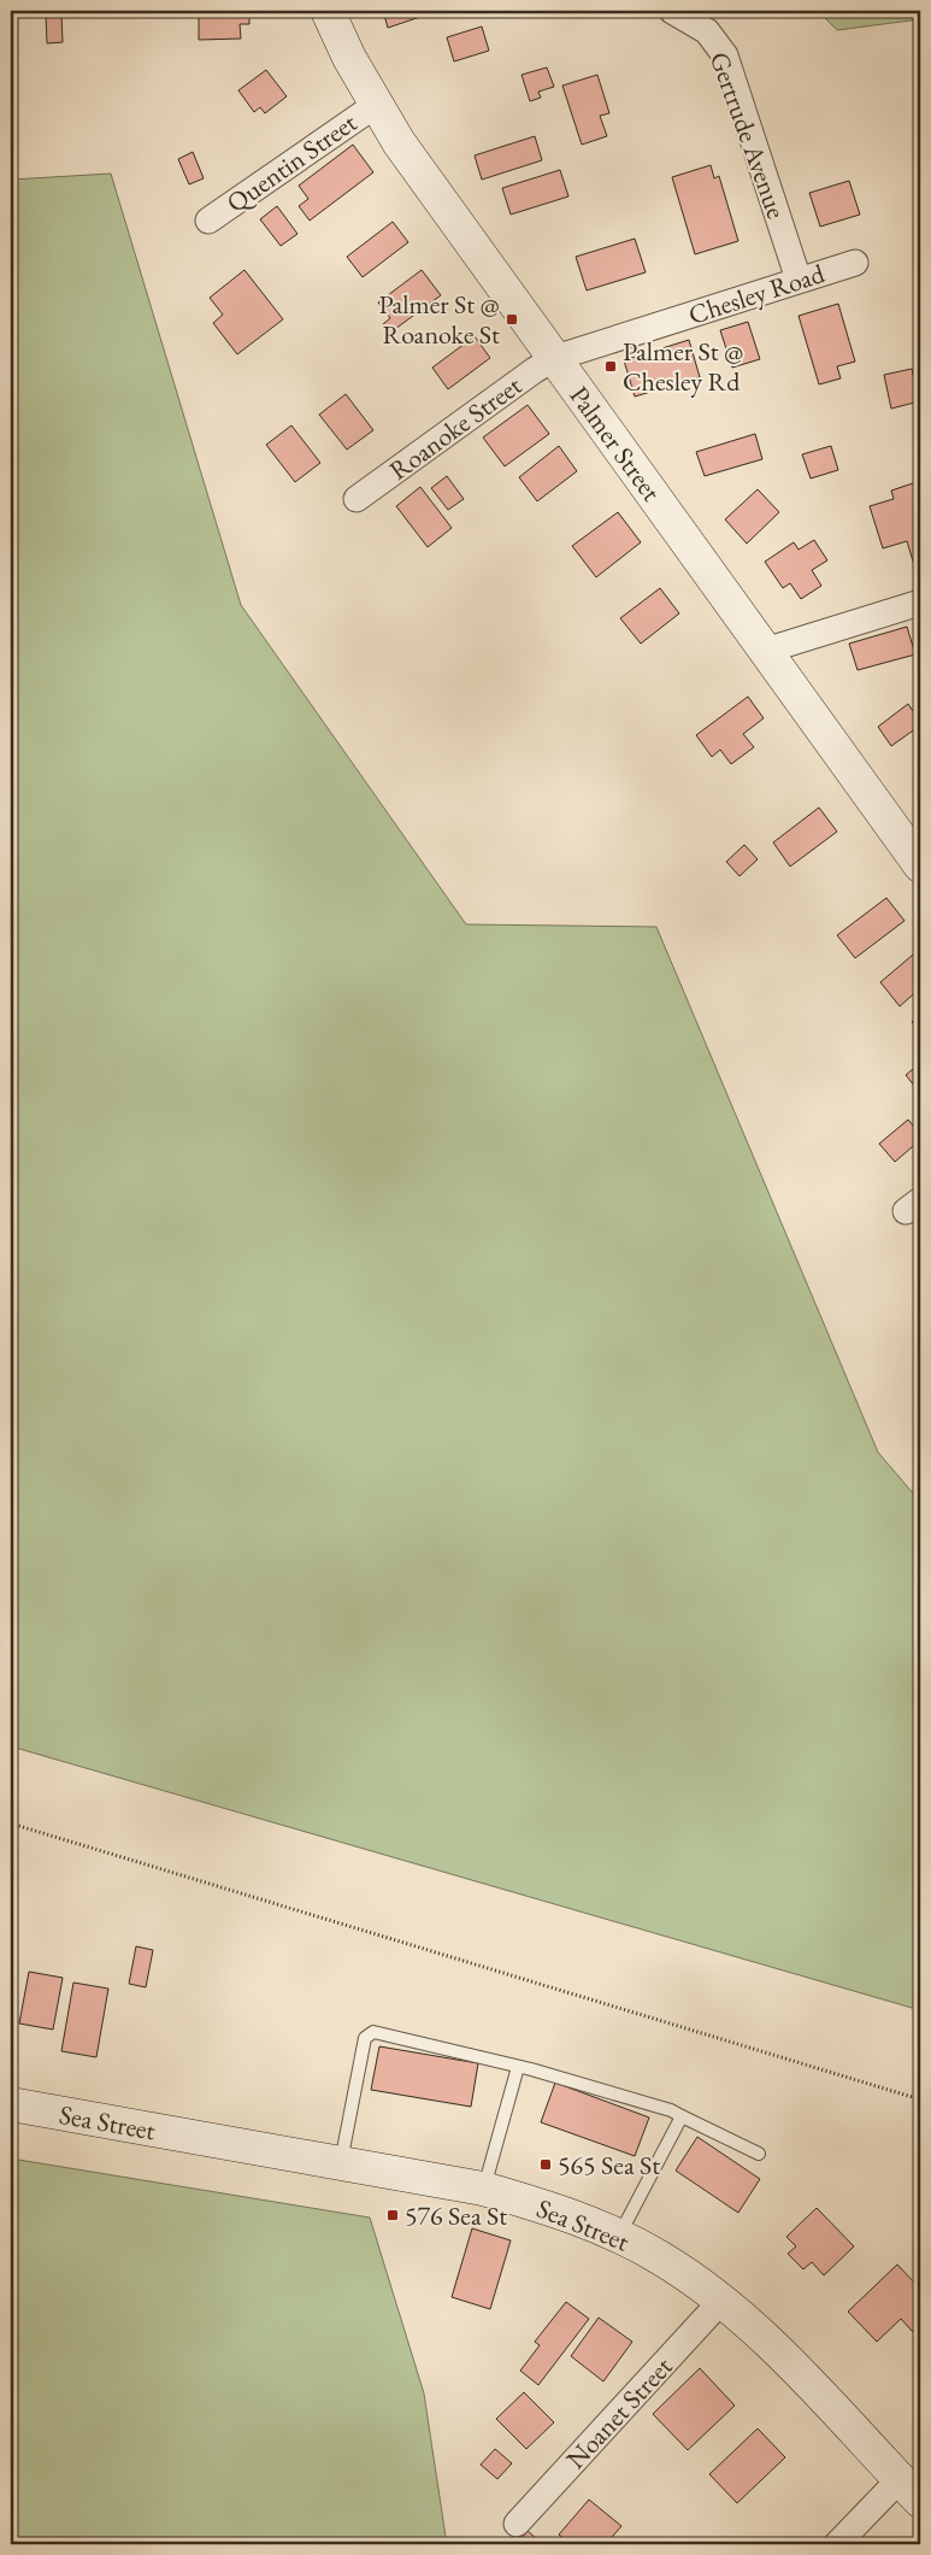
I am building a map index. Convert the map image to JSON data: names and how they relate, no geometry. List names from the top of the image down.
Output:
{
  "streets": {
    "street": [
      "Gertrude Avenue",
      "Quentin Street",
      "Chesley Road",
      "Roanoke Street",
      "Palmer Street",
      "Sea Street",
      "Noanet Street"
    ]
  },
  "crossings": [
    ["Gertrude Avenue", "Chesley Road"],
    ["Quentin Street", "Palmer Street"],
    ["Chesley Road", "Roanoke Street"],
    ["Chesley Road", "Palmer Street"],
    ["Roanoke Street", "Palmer Street"],
    ["Sea Street", "Noanet Street"]
  ],
  "places": {
    "transit": [
      "Palmer St @ Roanoke St",
      "Palmer St @ Chesley Rd",
      "565 Sea St",
      "576 Sea St"
    ]
  }
}
